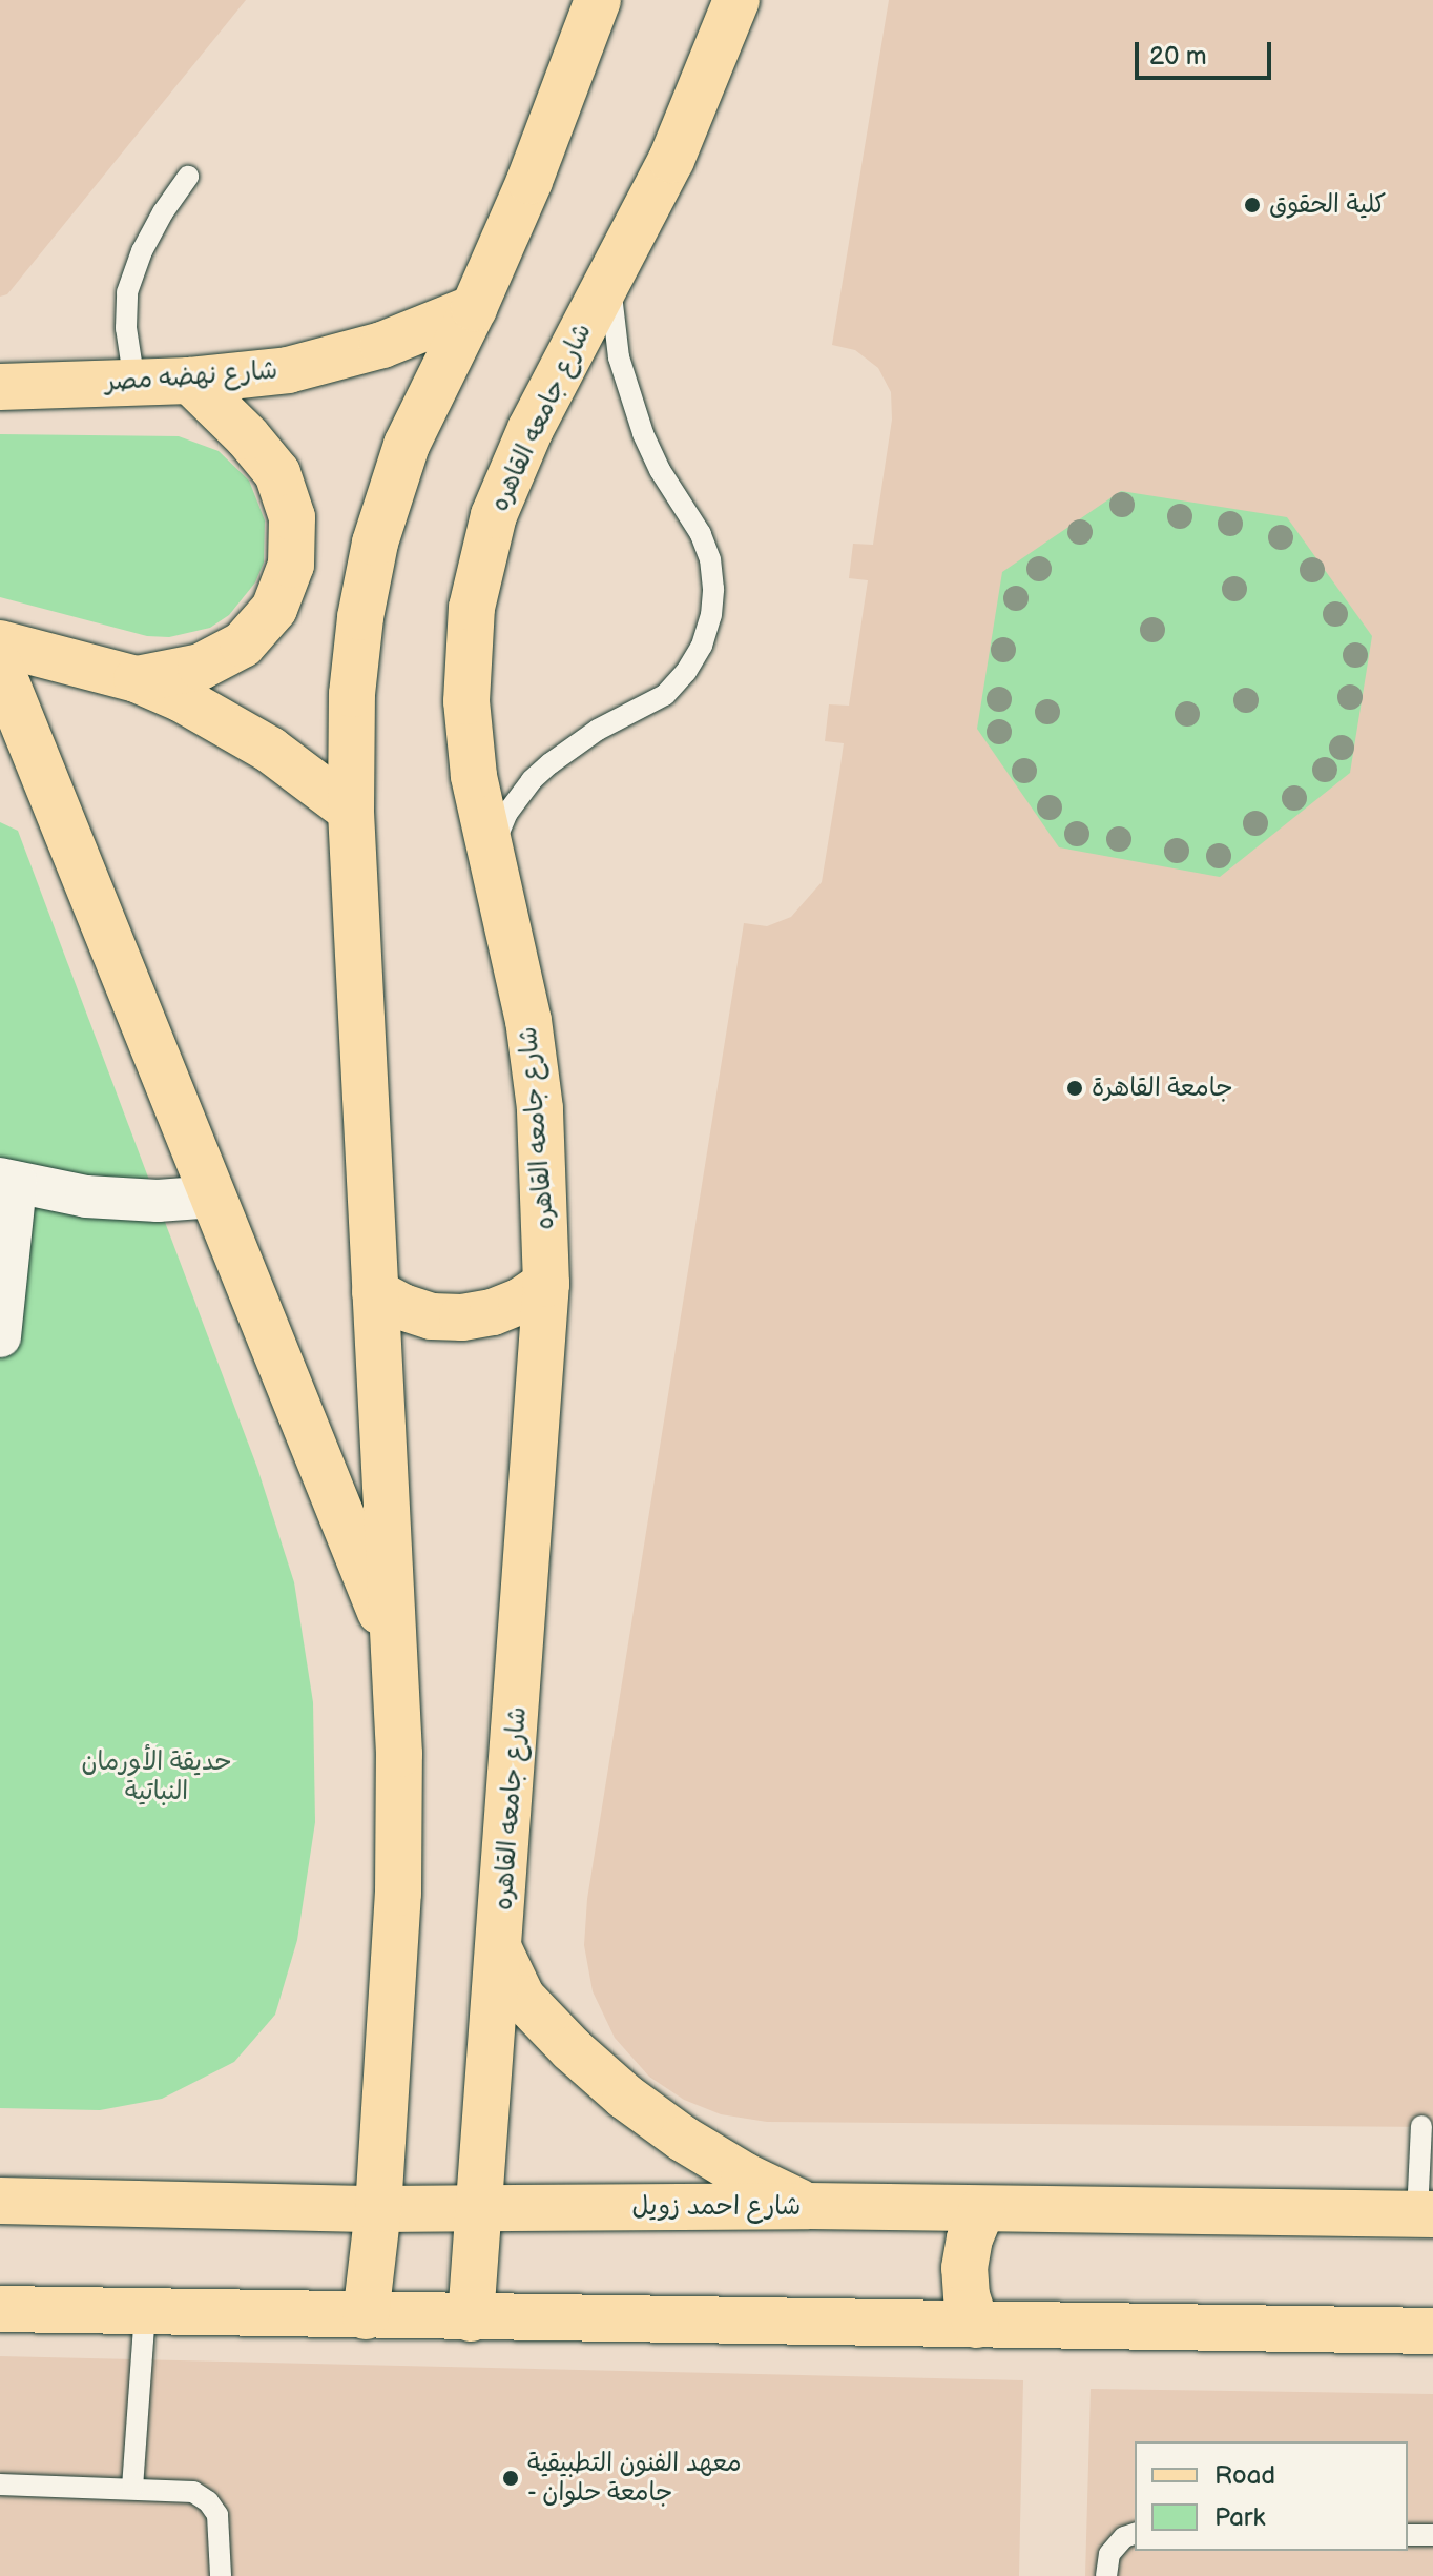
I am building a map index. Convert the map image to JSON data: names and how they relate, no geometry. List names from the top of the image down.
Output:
{
  "streets": {
    "main road": ["شارع نهضه مصر", "شارع جامعه القاهره", "شارع احمد زويل"]
  },
  "crossings": [
    ["شارع جامعه القاهره", "شارع احمد زويل"]
  ],
  "parks": ["حديقة الأورمان النباتية"],
  "places": ["كلية الحقوق", "جامعة القاهرة", "معهد الفنون التطبيقية - جامعة حلوان"],
  "legend": ["Road", "Park"],
  "scale_bar": "20 m"
}
